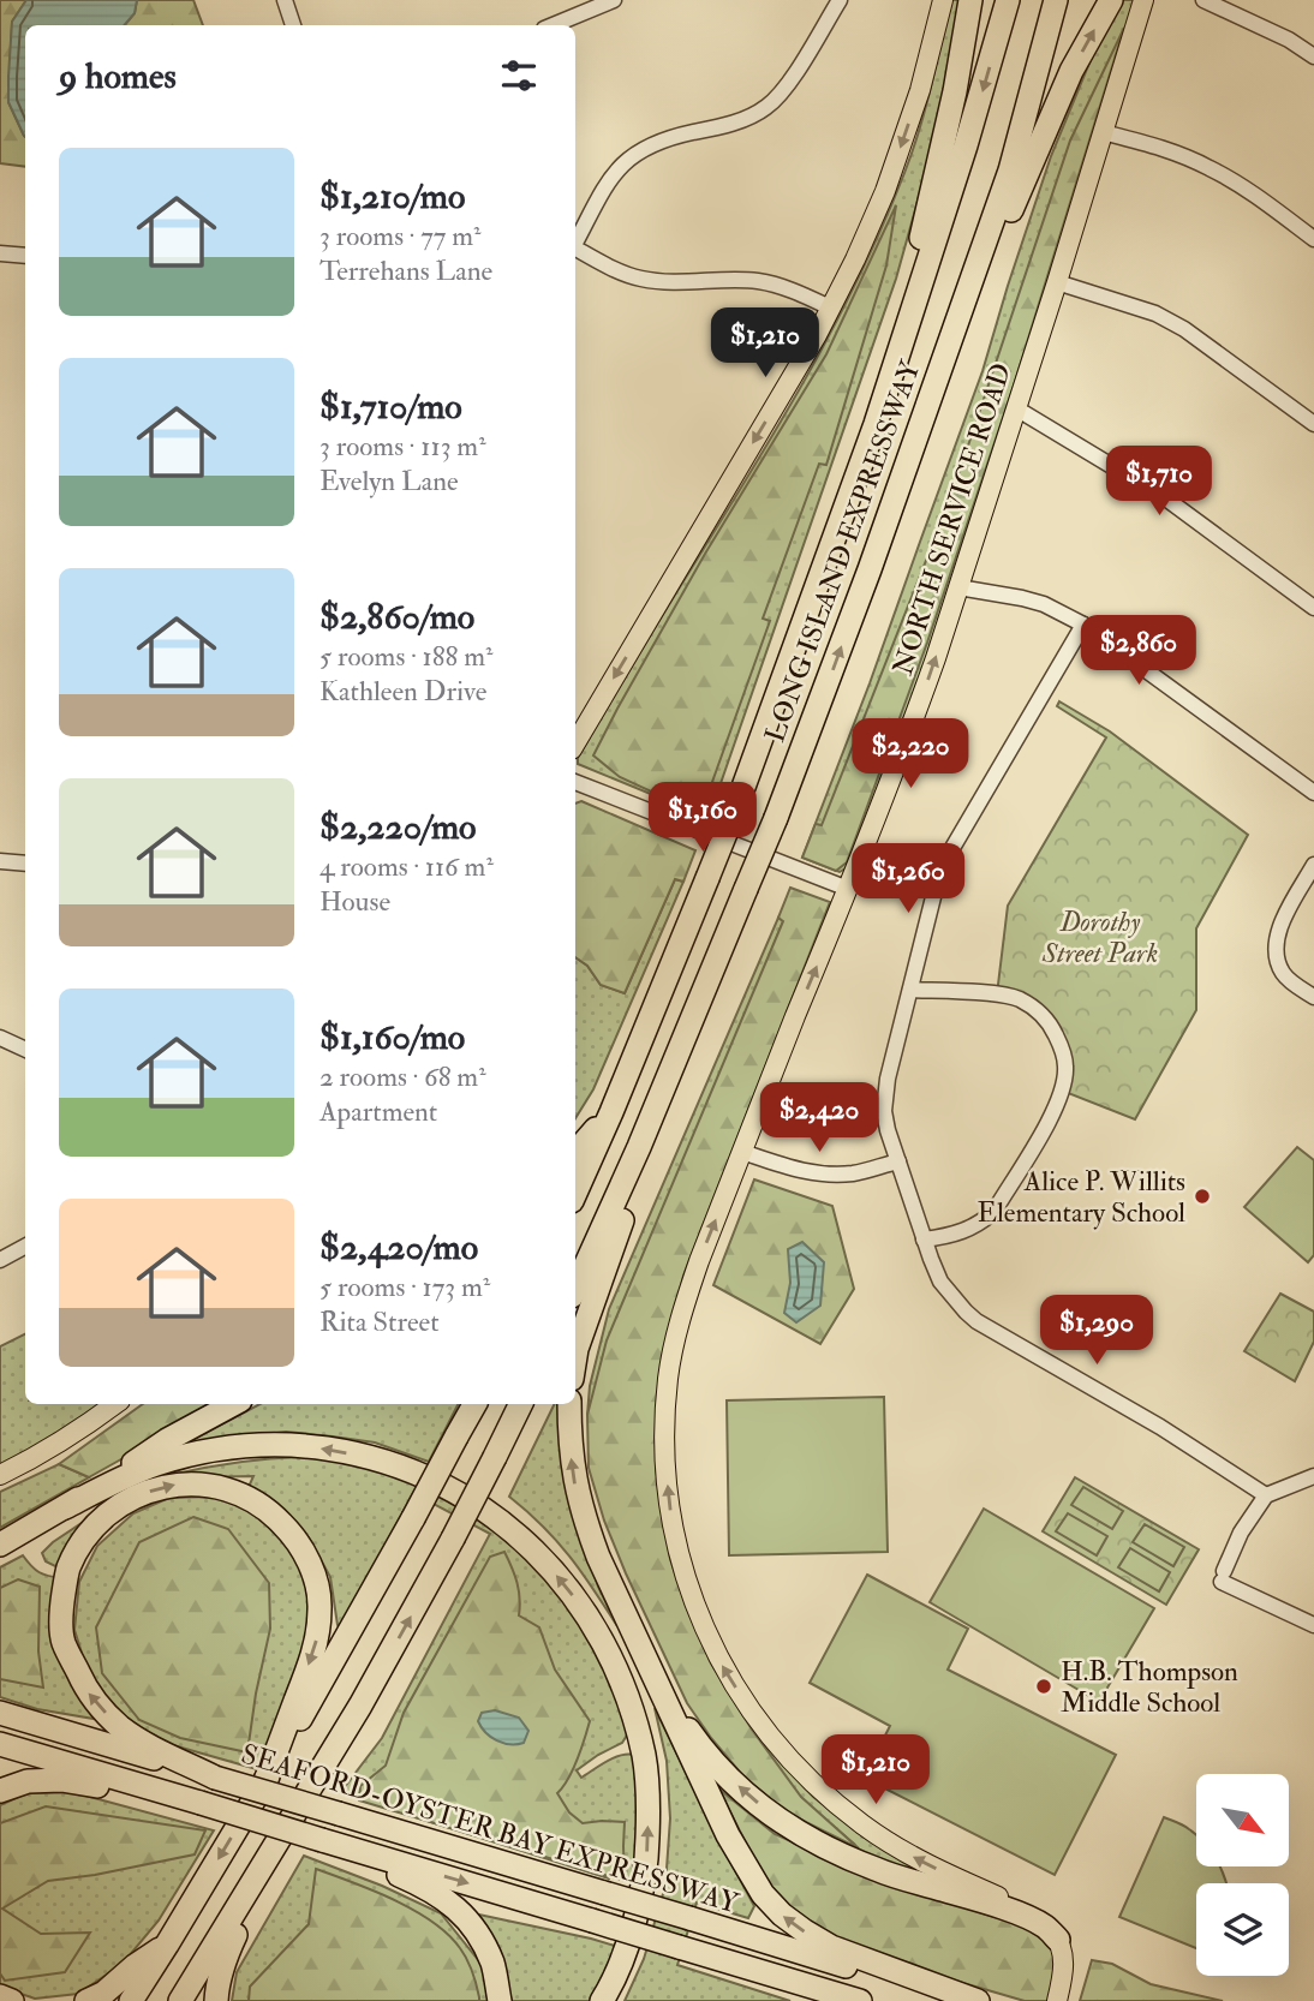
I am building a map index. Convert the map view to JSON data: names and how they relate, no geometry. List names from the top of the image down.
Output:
{
  "streets": {
    "highway": ["LONG ISLAND EXPRESSWAY", "SEAFORD-OYSTER BAY EXPRESSWAY"],
    "main road": ["NORTH SERVICE ROAD"]
  },
  "one_way": ["NORTH SERVICE ROAD"],
  "parks": ["Dorothy Street Park"],
  "places": ["Alice P. Willits Elementary School", "H.B. Thompson Middle School"],
  "north": "bottom right",
  "page": {
    "heading": "9 homes",
    "list": [
      {
        "name": "$1,210/mo",
        "note": "3 rooms · 77 m² · Terrehans Lane"
      },
      {
        "name": "$1,710/mo",
        "note": "3 rooms · 113 m² · Evelyn Lane"
      },
      {
        "name": "$2,860/mo",
        "note": "5 rooms · 188 m² · Kathleen Drive"
      },
      {
        "name": "$2,220/mo",
        "note": "4 rooms · 116 m² · House"
      },
      {
        "name": "$1,160/mo",
        "note": "2 rooms · 68 m² · Apartment"
      },
      {
        "name": "$2,420/mo",
        "note": "5 rooms · 173 m² · Rita Street"
      }
    ],
    "price": [
      "$1,210",
      "$1,710",
      "$2,860",
      "$2,220",
      "$1,160",
      "$1,260",
      "$2,420",
      "$1,290",
      "$1,210"
    ]
  }
}
